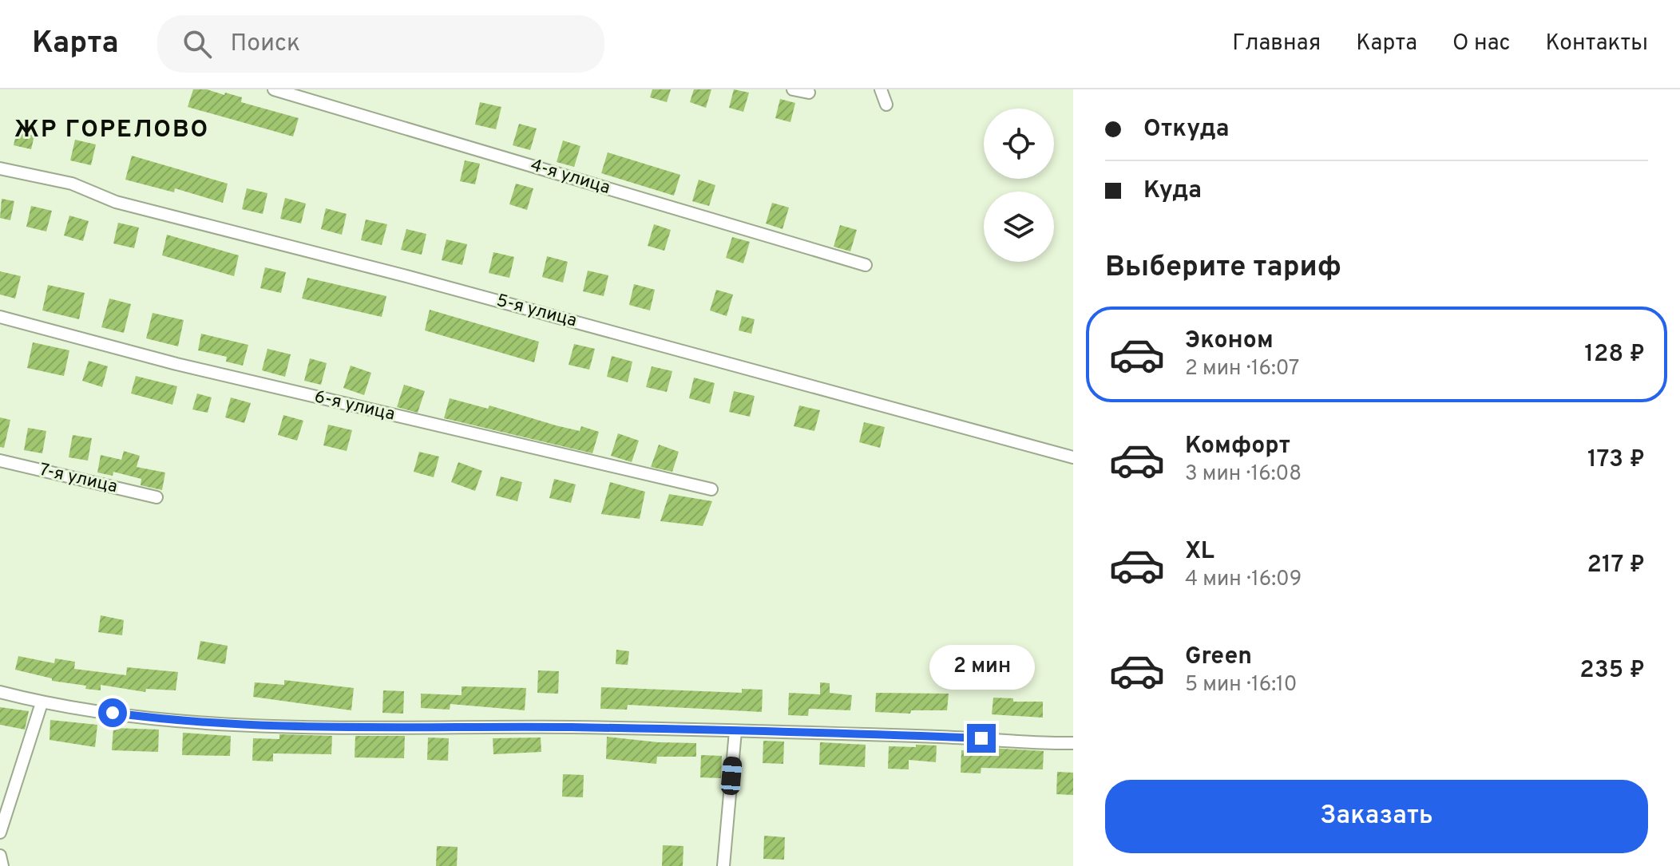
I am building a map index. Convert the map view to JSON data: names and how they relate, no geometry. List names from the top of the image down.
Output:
{
  "streets": {
    "street": [
      "4-я улица",
      "5-я улица",
      "6-я улица",
      "7-я улица"
    ]
  },
  "districts": ["ЖР ГОРЕЛОВО"],
  "page": {
    "header": "Карта",
    "search": "Поиск",
    "nav": [
      "Главная",
      "Карта",
      "О нас",
      "Контакты"
    ],
    "banner": ["Откуда", "Куда"],
    "heading": "Выберите тариф",
    "list": [
      {
        "name": "Эконом",
        "note": "2 мин · 16:07",
        "value": "128 ₽"
      },
      {
        "name": "Комфорт",
        "note": "3 мин · 16:08",
        "value": "173 ₽"
      },
      {
        "name": "XL",
        "note": "4 мин · 16:09",
        "value": "217 ₽"
      },
      {
        "name": "Green",
        "note": "5 мин · 16:10",
        "value": "235 ₽"
      }
    ],
    "bubble": "2 мин",
    "buttons": "Заказать"
  }
}
